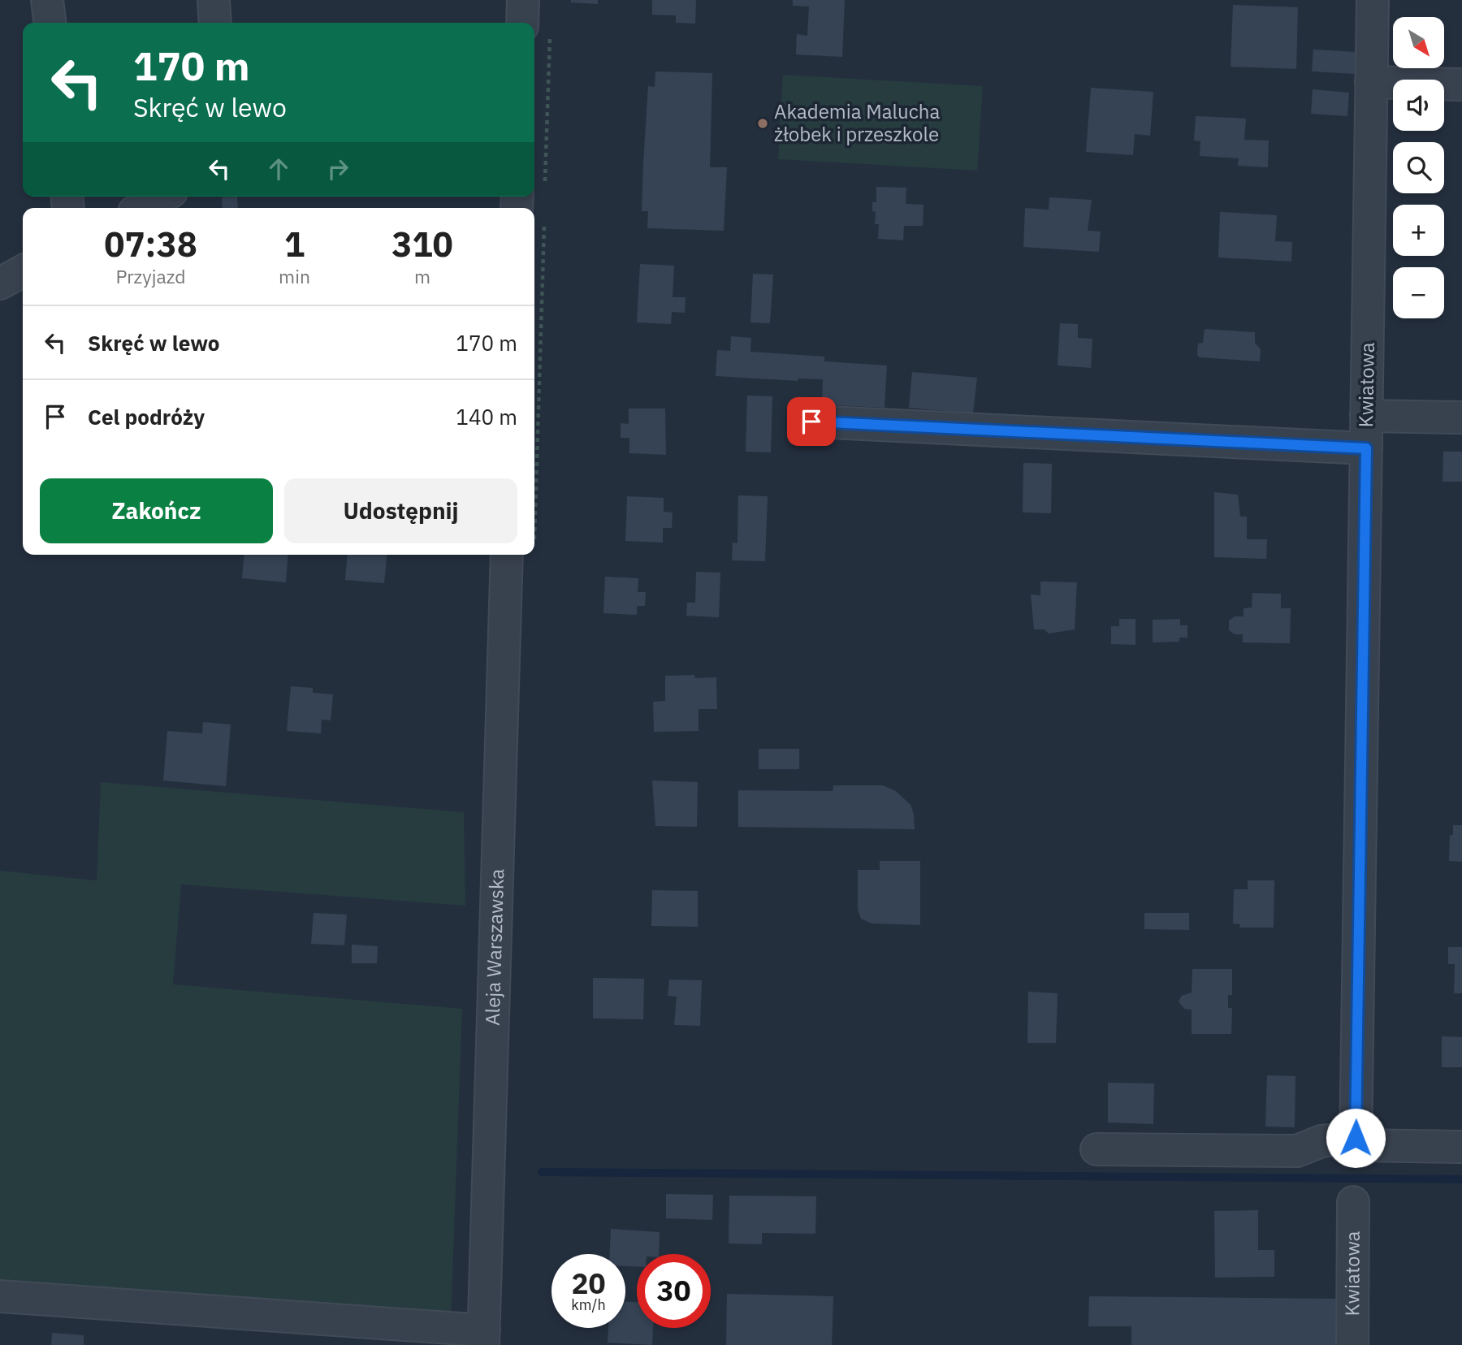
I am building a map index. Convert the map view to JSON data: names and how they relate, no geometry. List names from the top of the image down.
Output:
{
  "streets": {
    "street": ["Kwiatowa", "Aleja Warszawska"]
  },
  "places": ["Akademia Malucha żłobek i przeszkole"],
  "north": "bottom right",
  "page": {
    "map_buttons": ["+", "−"],
    "turn": ["170 m", "Skręć w lewo"],
    "eta": [
      "07:38",
      "Przyjazd",
      "1",
      "min",
      "310",
      "m"
    ],
    "list": [
      {
        "name": "Skręć w lewo",
        "value": "170 m"
      },
      {
        "name": "Cel podróży",
        "value": "140 m"
      }
    ],
    "buttons": ["Zakończ", "Udostępnij"],
    "speed": "20 km/h",
    "limit": "30"
  }
}
